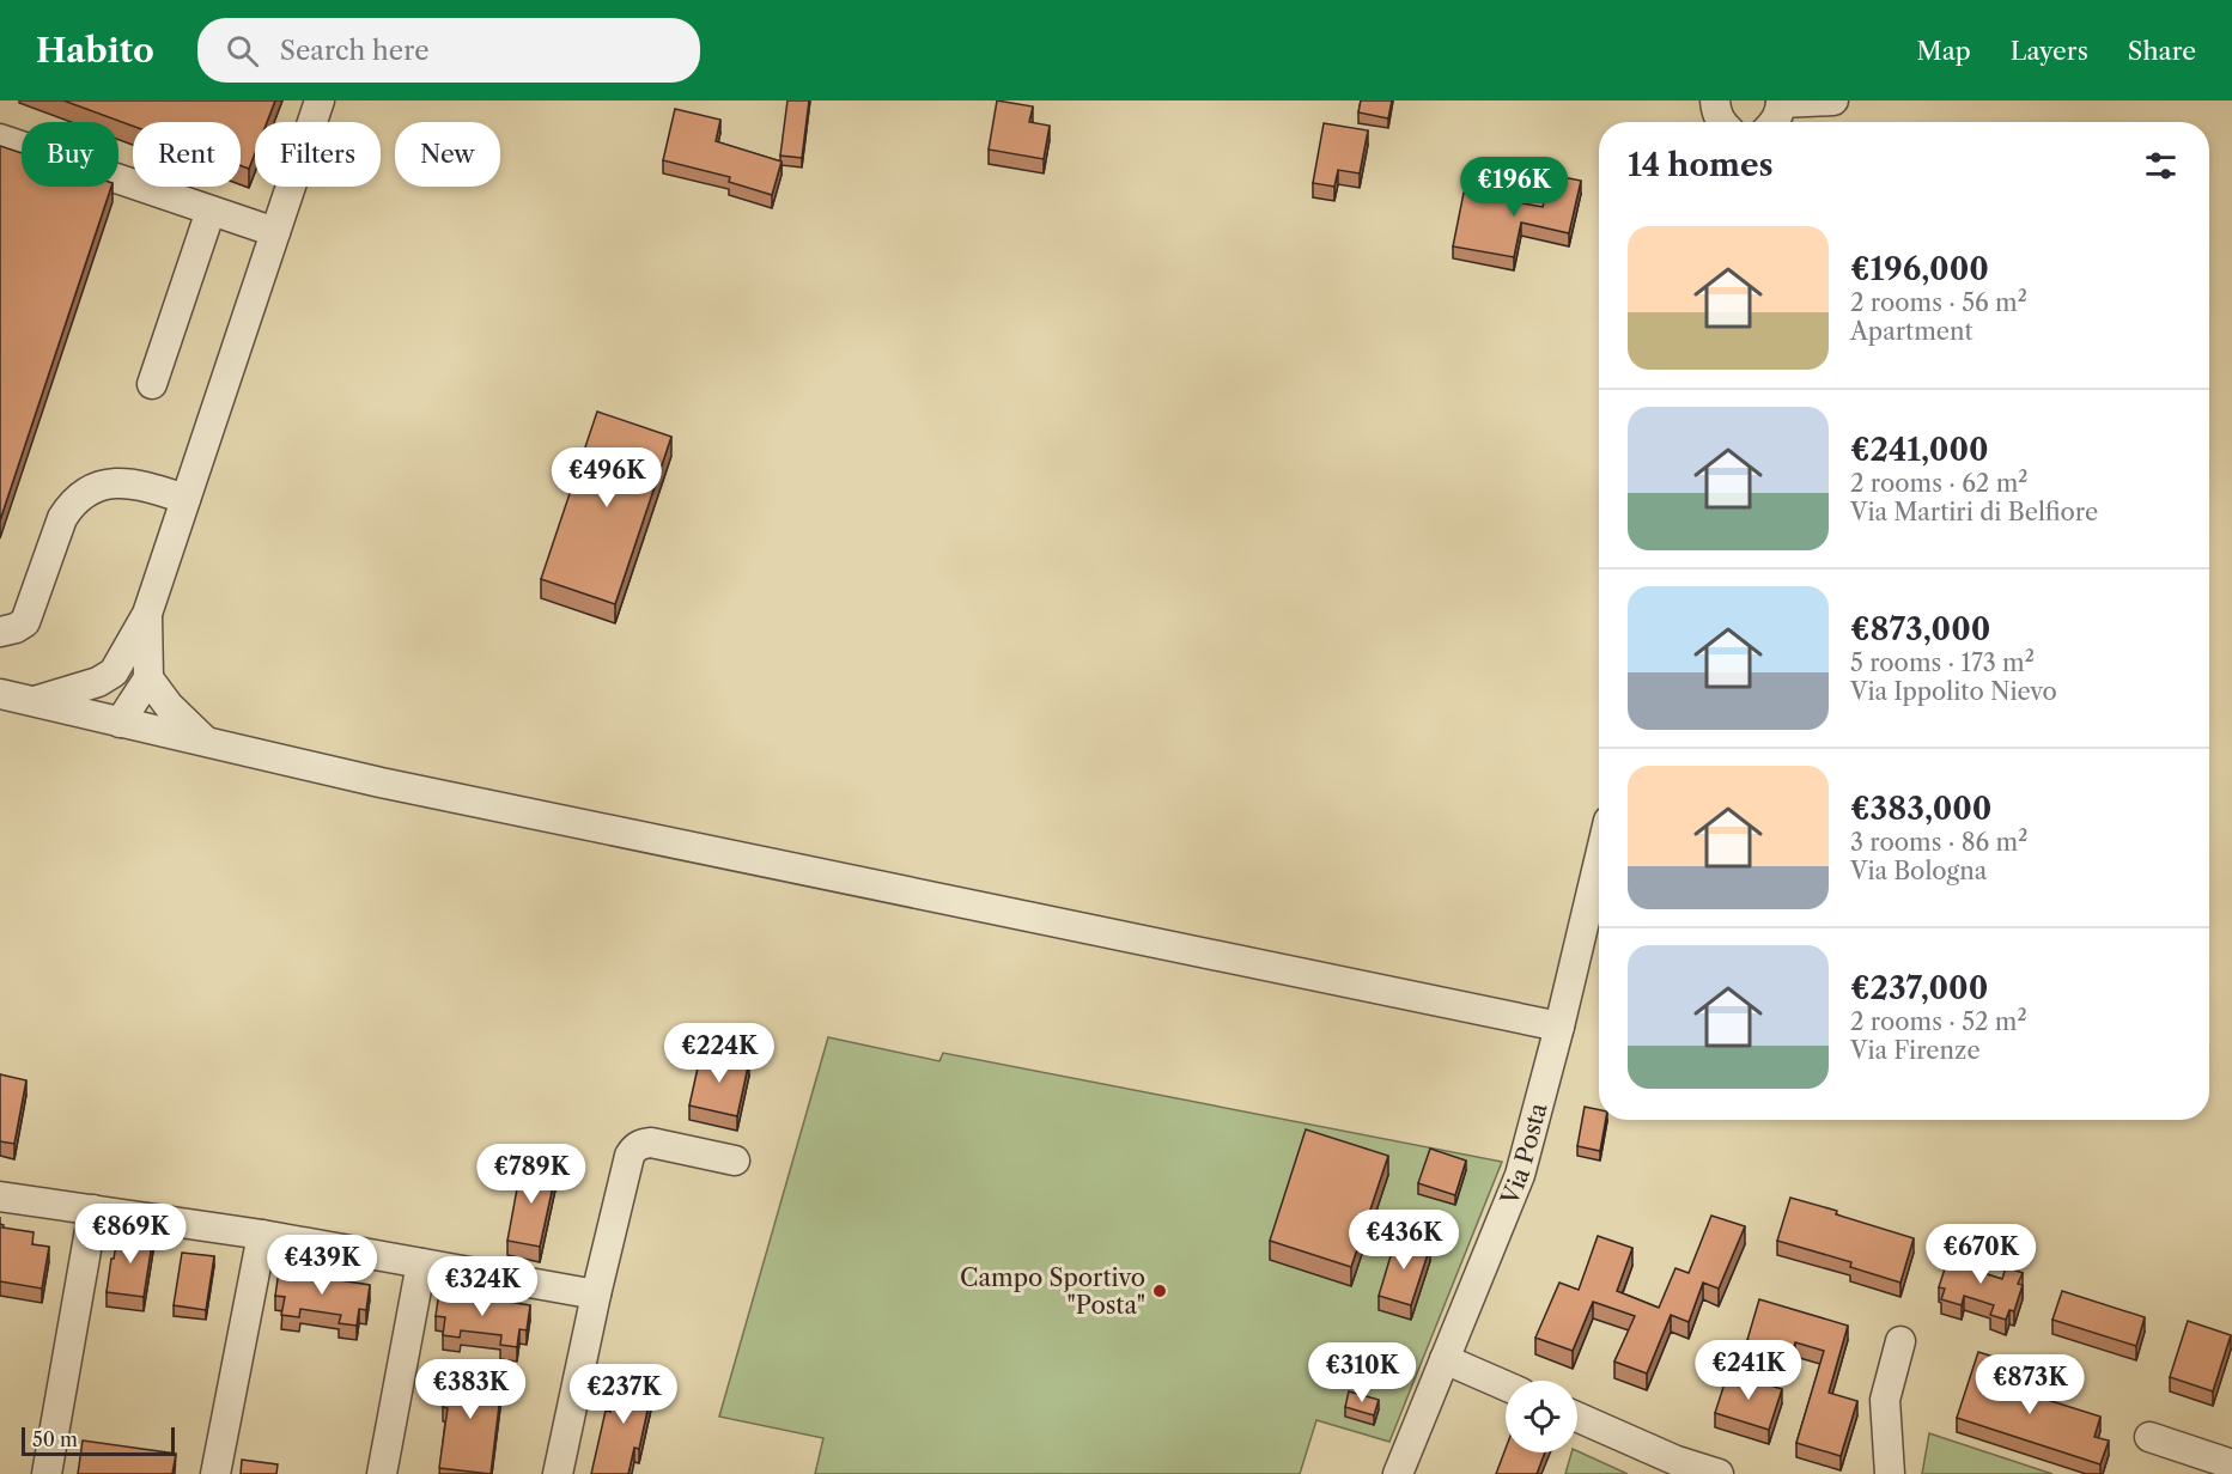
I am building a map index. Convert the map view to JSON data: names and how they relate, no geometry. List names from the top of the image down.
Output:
{
  "streets": {
    "street": ["Via Posta"]
  },
  "places": ["Campo Sportivo \"Posta\""],
  "scale_bar": "50 m",
  "page": {
    "header": "Habito",
    "search": "Search here",
    "nav": ["Map", "Layers", "Share"],
    "chip": [
      "Buy",
      "Rent",
      "Filters",
      "New"
    ],
    "heading": "14 homes",
    "price": [
      "€196K",
      "€496K",
      "€224K",
      "€789K",
      "€869K",
      "€436K",
      "€670K",
      "€439K",
      "€324K",
      "€241K",
      "€310K",
      "€873K",
      "€383K",
      "€237K"
    ],
    "list": [
      {
        "name": "€196,000",
        "note": "2 rooms · 56 m² · Apartment"
      },
      {
        "name": "€241,000",
        "note": "2 rooms · 62 m² · Via Martiri di Belfiore"
      },
      {
        "name": "€873,000",
        "note": "5 rooms · 173 m² · Via Ippolito Nievo"
      },
      {
        "name": "€383,000",
        "note": "3 rooms · 86 m² · Via Bologna"
      },
      {
        "name": "€237,000",
        "note": "2 rooms · 52 m² · Via Firenze"
      }
    ],
    "scale": "50 m"
  }
}
